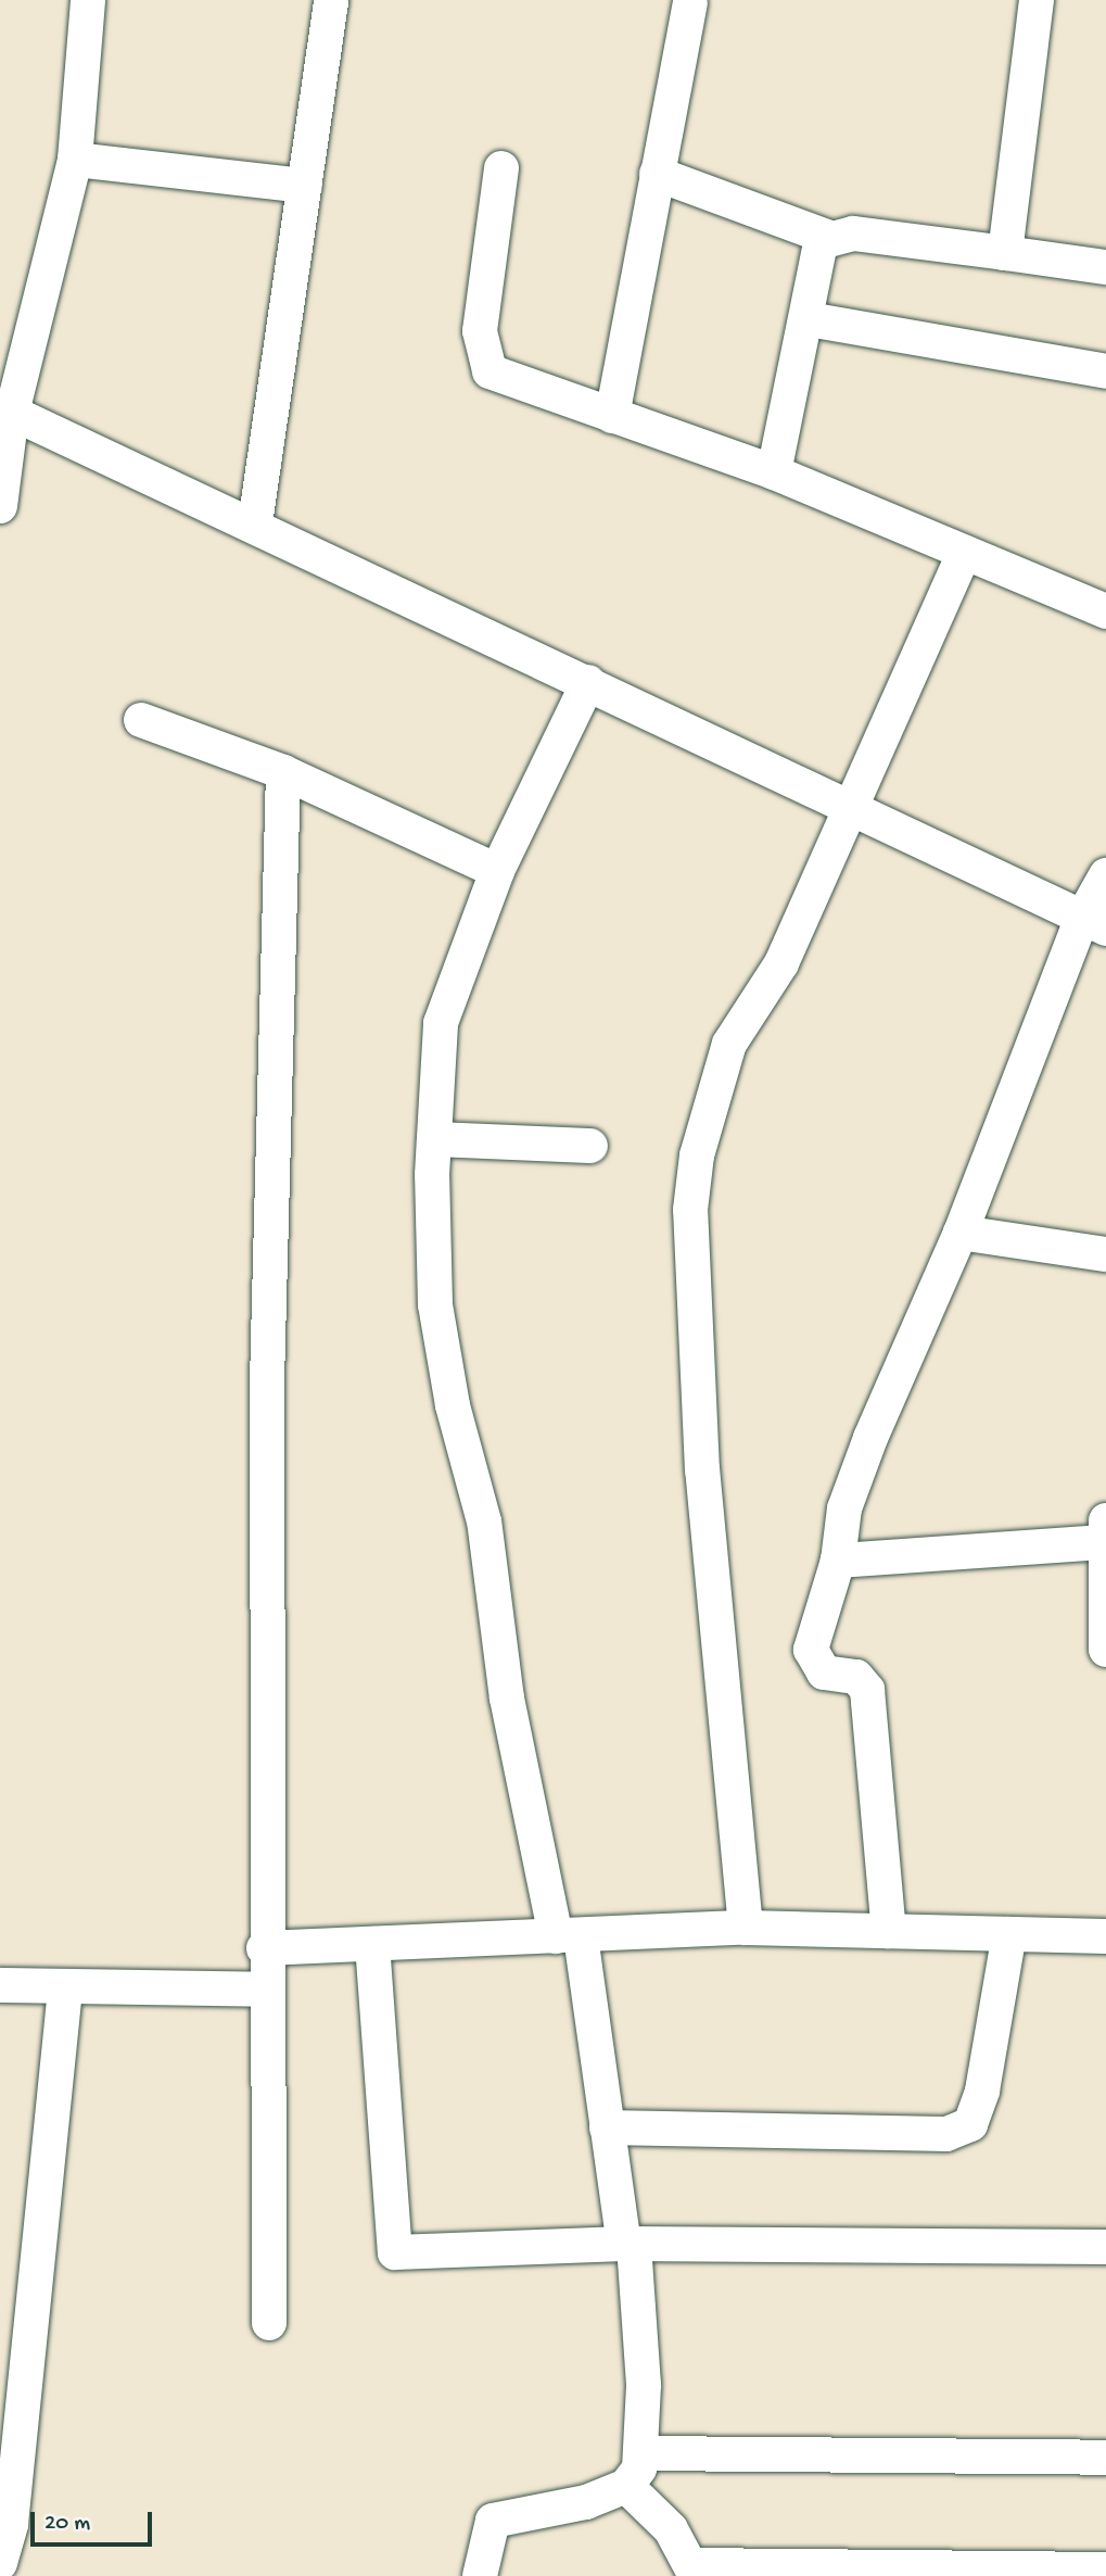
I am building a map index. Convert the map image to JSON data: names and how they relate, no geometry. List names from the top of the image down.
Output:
{
  "scale_bar": "20 m"
}
